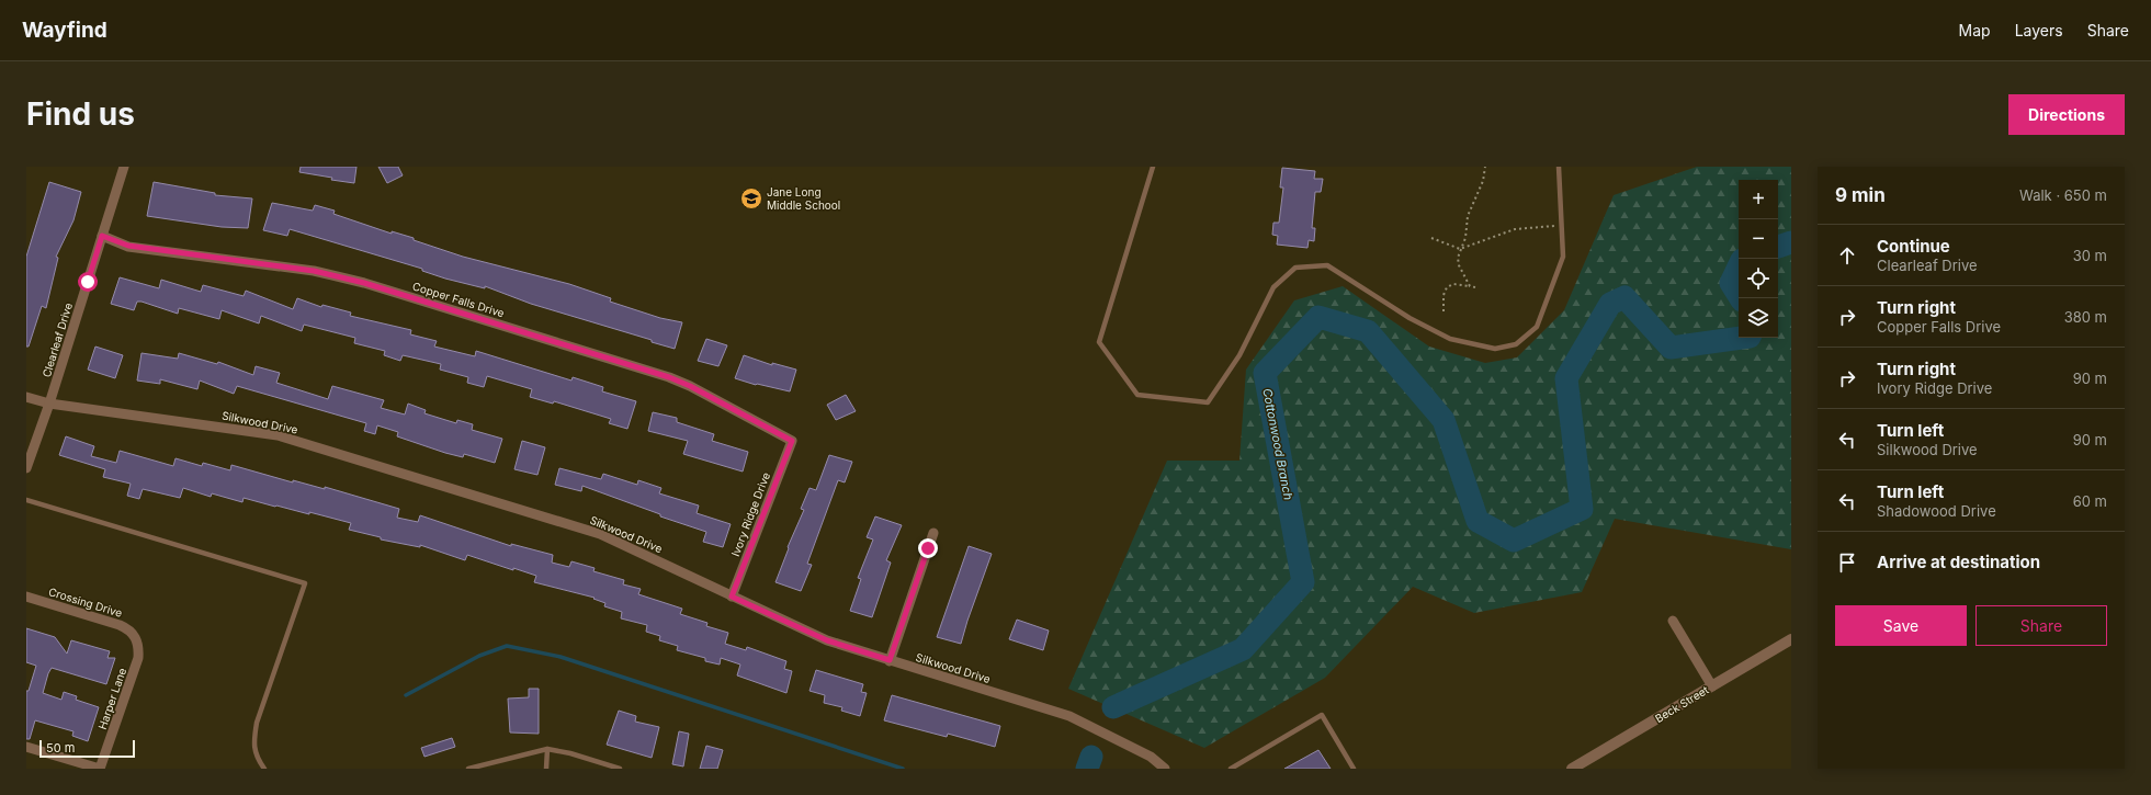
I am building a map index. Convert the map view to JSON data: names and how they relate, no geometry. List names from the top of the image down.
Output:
{
  "streets": {
    "street": [
      "Copper Falls Drive",
      "Clearleaf Drive",
      "Silkwood Drive",
      "Ivory Ridge Drive",
      "Crossing Drive",
      "Harper Lane",
      "Beck Street"
    ]
  },
  "crossings": [
    ["Copper Falls Drive", "Clearleaf Drive"],
    ["Copper Falls Drive", "Ivory Ridge Drive"],
    ["Clearleaf Drive", "Silkwood Drive"],
    ["Silkwood Drive", "Ivory Ridge Drive"],
    ["Crossing Drive", "Harper Lane"]
  ],
  "water": ["Cottonwood Branch"],
  "places": {
    "school or university": ["Jane Long Middle School"]
  },
  "scale_bar": "50 m",
  "page": {
    "header": "Wayfind",
    "nav": ["Map", "Layers", "Share"],
    "buttons": [
      "Directions",
      ["Save", "Share"]
    ],
    "title": "Find us",
    "heading": ["9 min", "Walk · 650 m"],
    "map_buttons": ["+", "−"],
    "list": [
      ["Continue", "Clearleaf Drive", "30 m"],
      ["Turn right", "Copper Falls Drive", "380 m"],
      ["Turn right", "Ivory Ridge Drive", "90 m"],
      ["Turn left", "Silkwood Drive", "90 m"],
      ["Turn left", "Shadowood Drive", "60 m"],
      "Arrive at destination"
    ],
    "scale": "50 m"
  }
}
